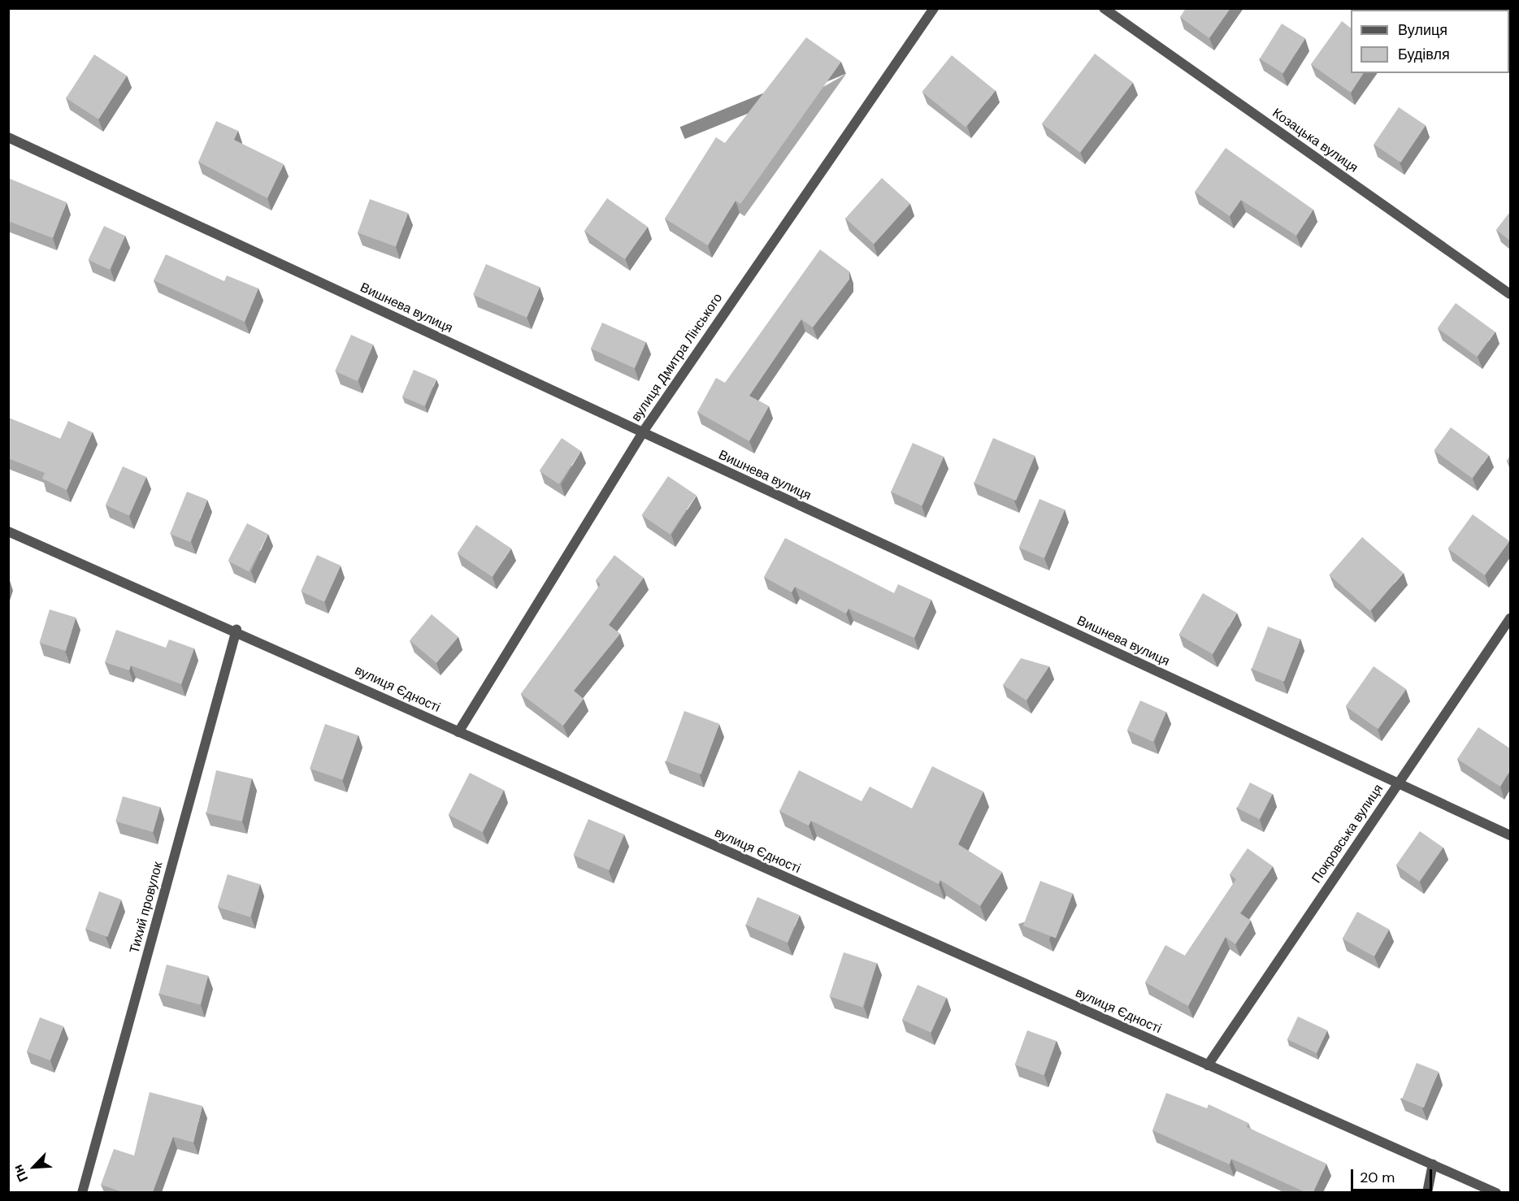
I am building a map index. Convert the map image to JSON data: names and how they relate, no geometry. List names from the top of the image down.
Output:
{
  "streets": {
    "street": [
      "Козацька вулиця",
      "Вишнева вулиця",
      "вулиця Дмитра Лінського",
      "вулиця Єдності",
      "Покровська вулиця",
      "Тихий провулок"
    ]
  },
  "crossings": [
    ["Вишнева вулиця", "вулиця Дмитра Лінського"],
    ["Вишнева вулиця", "Покровська вулиця"],
    ["вулиця Дмитра Лінського", "вулиця Єдності"],
    ["вулиця Єдності", "Покровська вулиця"],
    ["вулиця Єдності", "Тихий провулок"]
  ],
  "legend": ["Вулиця", "Будівля"],
  "scale_bar": "20 m",
  "north": "bottom left"
}
